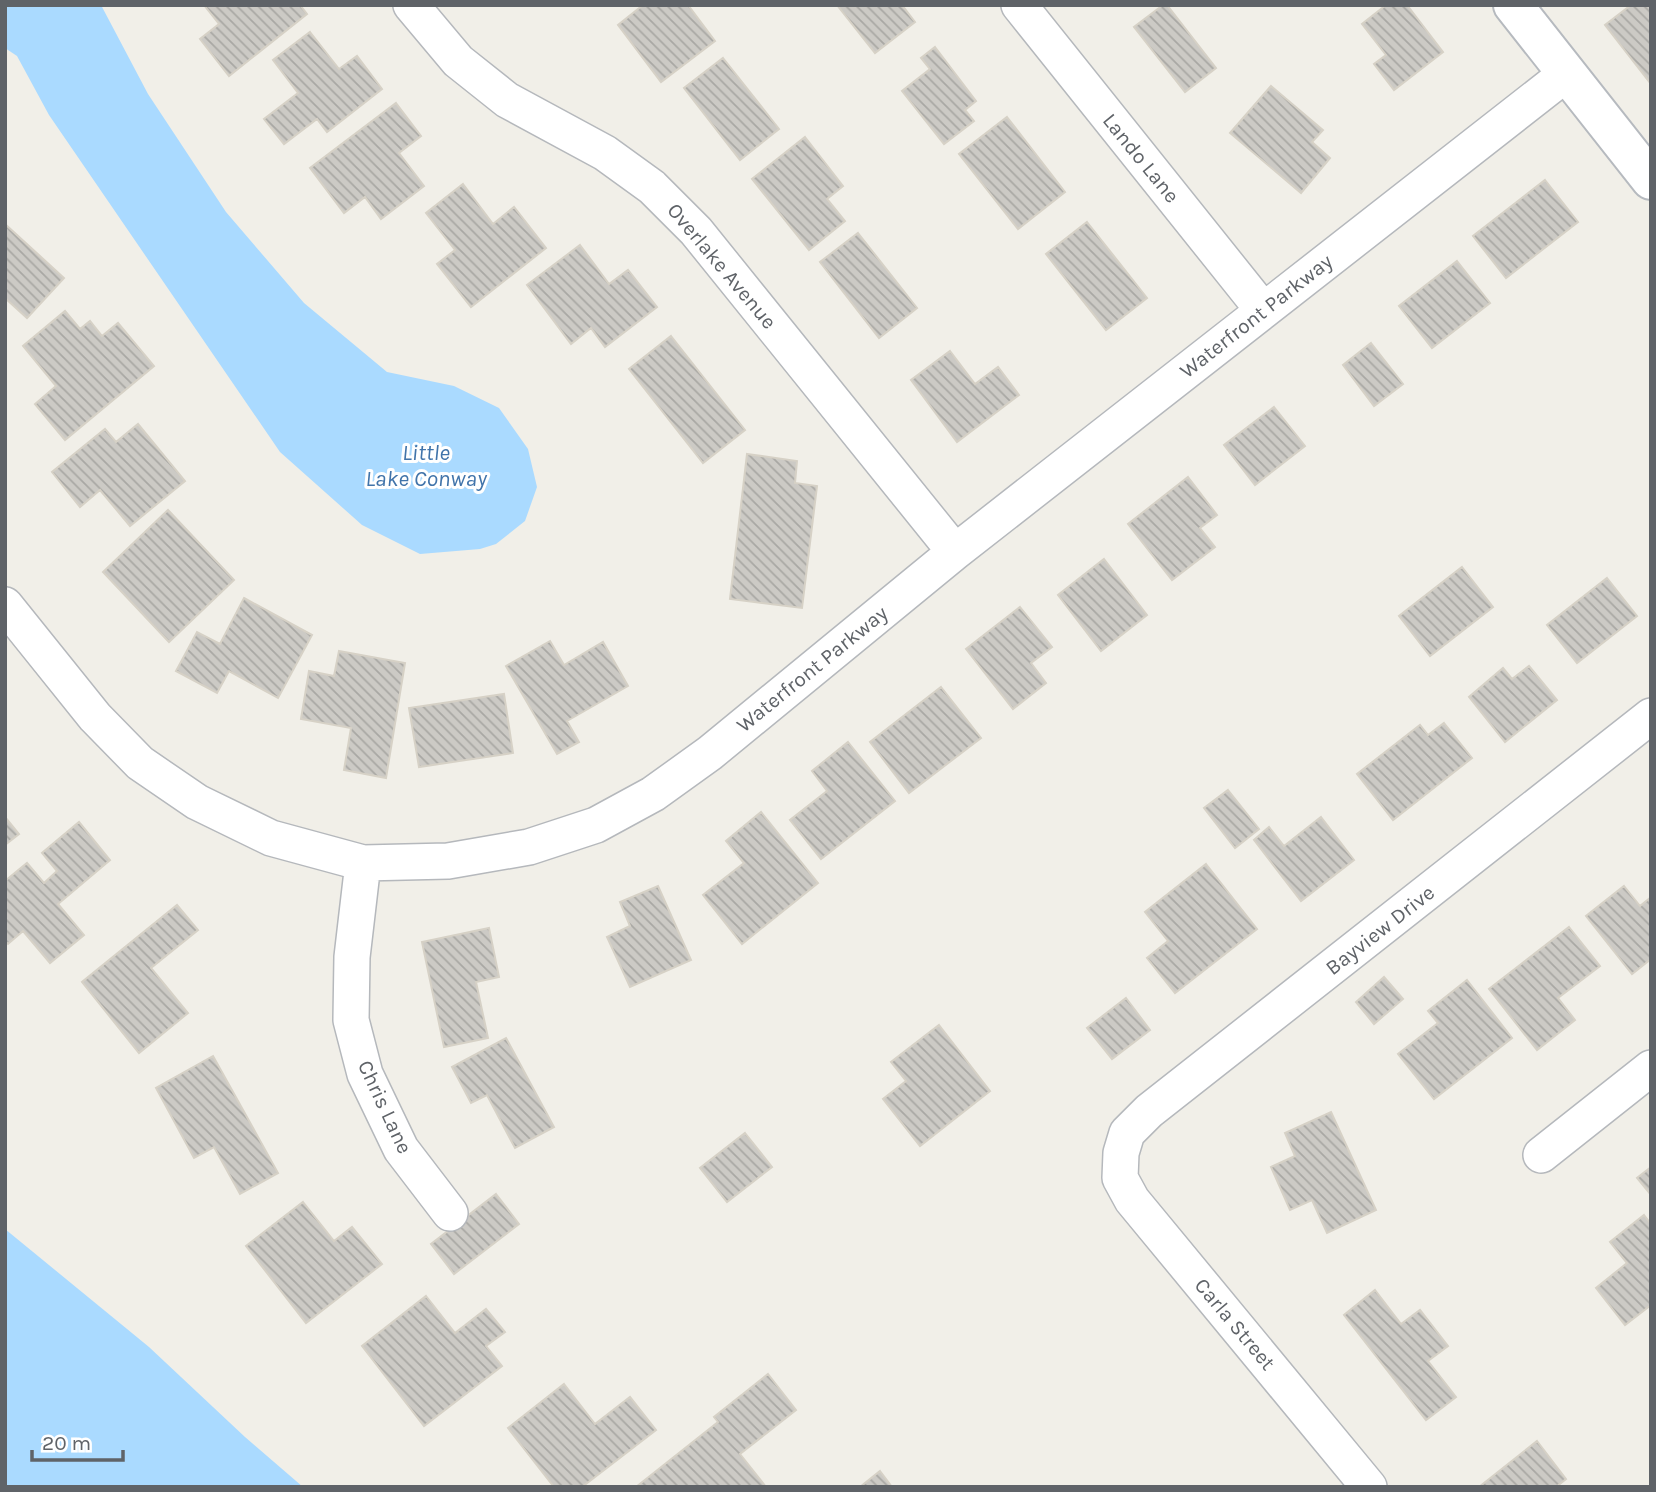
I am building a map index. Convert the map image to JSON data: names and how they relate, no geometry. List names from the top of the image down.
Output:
{
  "streets": {
    "street": [
      "Lando Lane",
      "Overlake Avenue",
      "Waterfront Parkway",
      "Bayview Drive",
      "Chris Lane",
      "Carla Street"
    ]
  },
  "crossings": [
    ["Lando Lane", "Waterfront Parkway"],
    ["Overlake Avenue", "Waterfront Parkway"],
    ["Waterfront Parkway", "Chris Lane"],
    ["Bayview Drive", "Carla Street"]
  ],
  "water": ["Little Lake Conway"],
  "scale_bar": "20 m"
}
